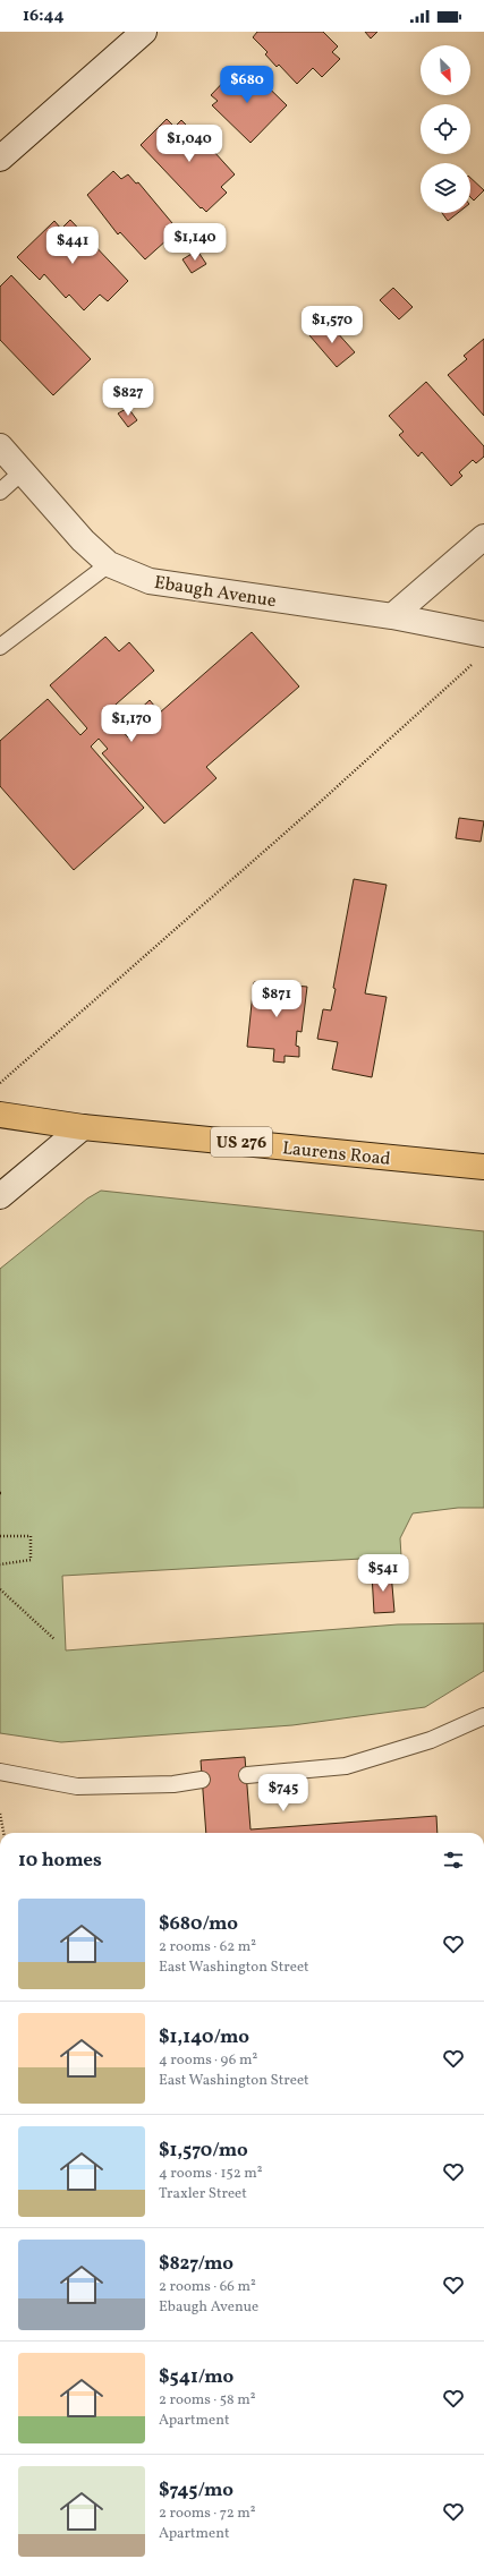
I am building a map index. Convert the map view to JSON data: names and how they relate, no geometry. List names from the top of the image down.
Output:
{
  "streets": {
    "main road": ["US 276", "Laurens Road"],
    "street": ["Ebaugh Avenue"]
  },
  "north": "bottom right",
  "page": {
    "status": "16:44",
    "price": [
      "$680",
      "$1,040",
      "$1,140",
      "$441",
      "$1,570",
      "$827",
      "$1,170",
      "$871",
      "$541",
      "$745"
    ],
    "heading": "10 homes",
    "list": [
      {
        "name": "$680/mo",
        "note": "2 rooms · 62 m² · East Washington Street"
      },
      {
        "name": "$1,140/mo",
        "note": "4 rooms · 96 m² · East Washington Street"
      },
      {
        "name": "$1,570/mo",
        "note": "4 rooms · 152 m² · Traxler Street"
      },
      {
        "name": "$827/mo",
        "note": "2 rooms · 66 m² · Ebaugh Avenue"
      },
      {
        "name": "$541/mo",
        "note": "2 rooms · 58 m² · Apartment"
      },
      {
        "name": "$745/mo",
        "note": "2 rooms · 72 m² · Apartment"
      }
    ]
  }
}
